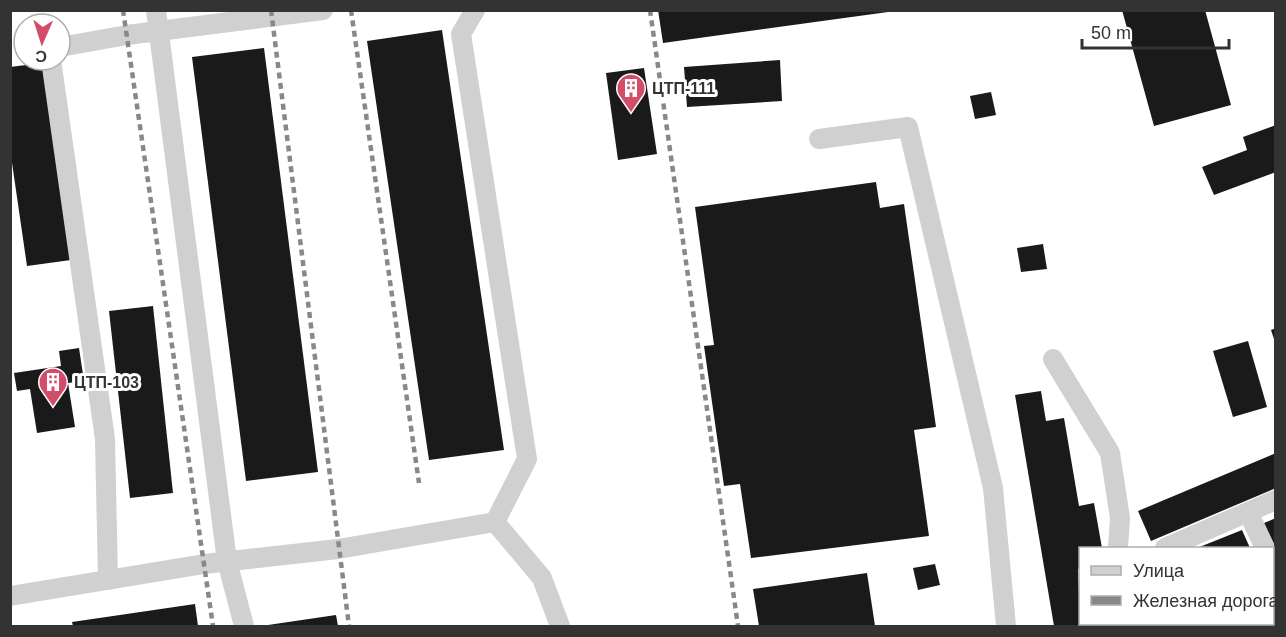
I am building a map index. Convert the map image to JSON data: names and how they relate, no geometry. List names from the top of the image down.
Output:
{
  "places": {
    "building": ["ЦТП-111", "ЦТП-103"]
  },
  "legend": ["Улица", "Железная дорога"],
  "scale_bar": "50 m",
  "north": "bottom"
}
